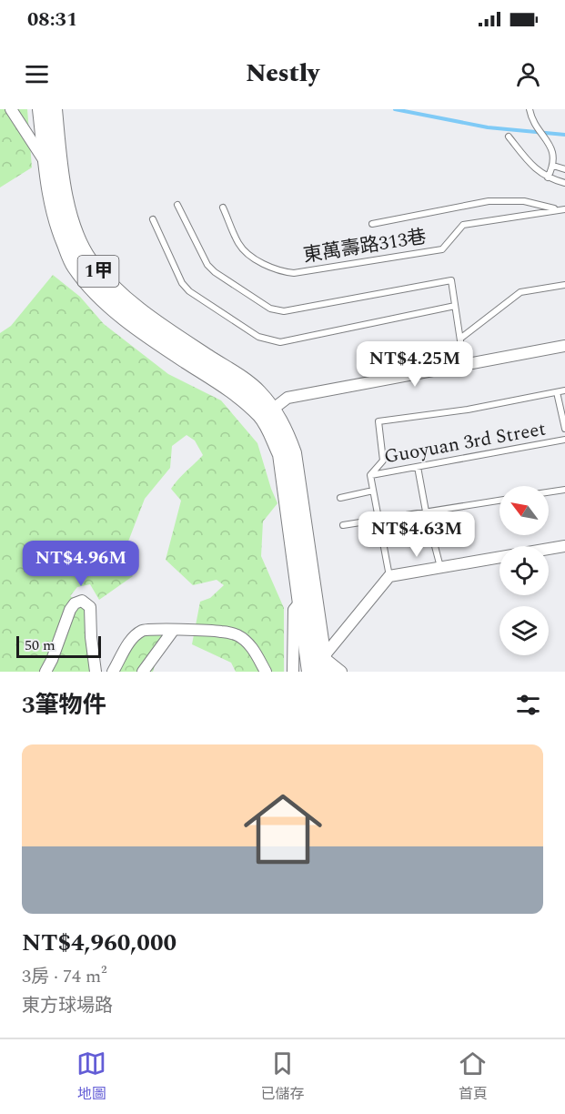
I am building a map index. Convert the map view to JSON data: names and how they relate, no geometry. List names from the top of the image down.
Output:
{
  "streets": {
    "main road": ["1甲"],
    "lane": ["東萬壽路313巷", "Guoyuan 3rd Street"]
  },
  "scale_bar": "50 m",
  "north": "top left",
  "page": {
    "status": "08:31",
    "header": "Nestly",
    "price": ["NT$4.25M", "NT$4.63M", "NT$4.96M"],
    "scale": "50 m",
    "heading": "3筆物件",
    "list": [
      {
        "name": "NT$4,960,000",
        "note": "3房 · 74 m² · 東方球場路"
      }
    ],
    "tabs": ["地圖", "已儲存", "首頁"]
  }
}
